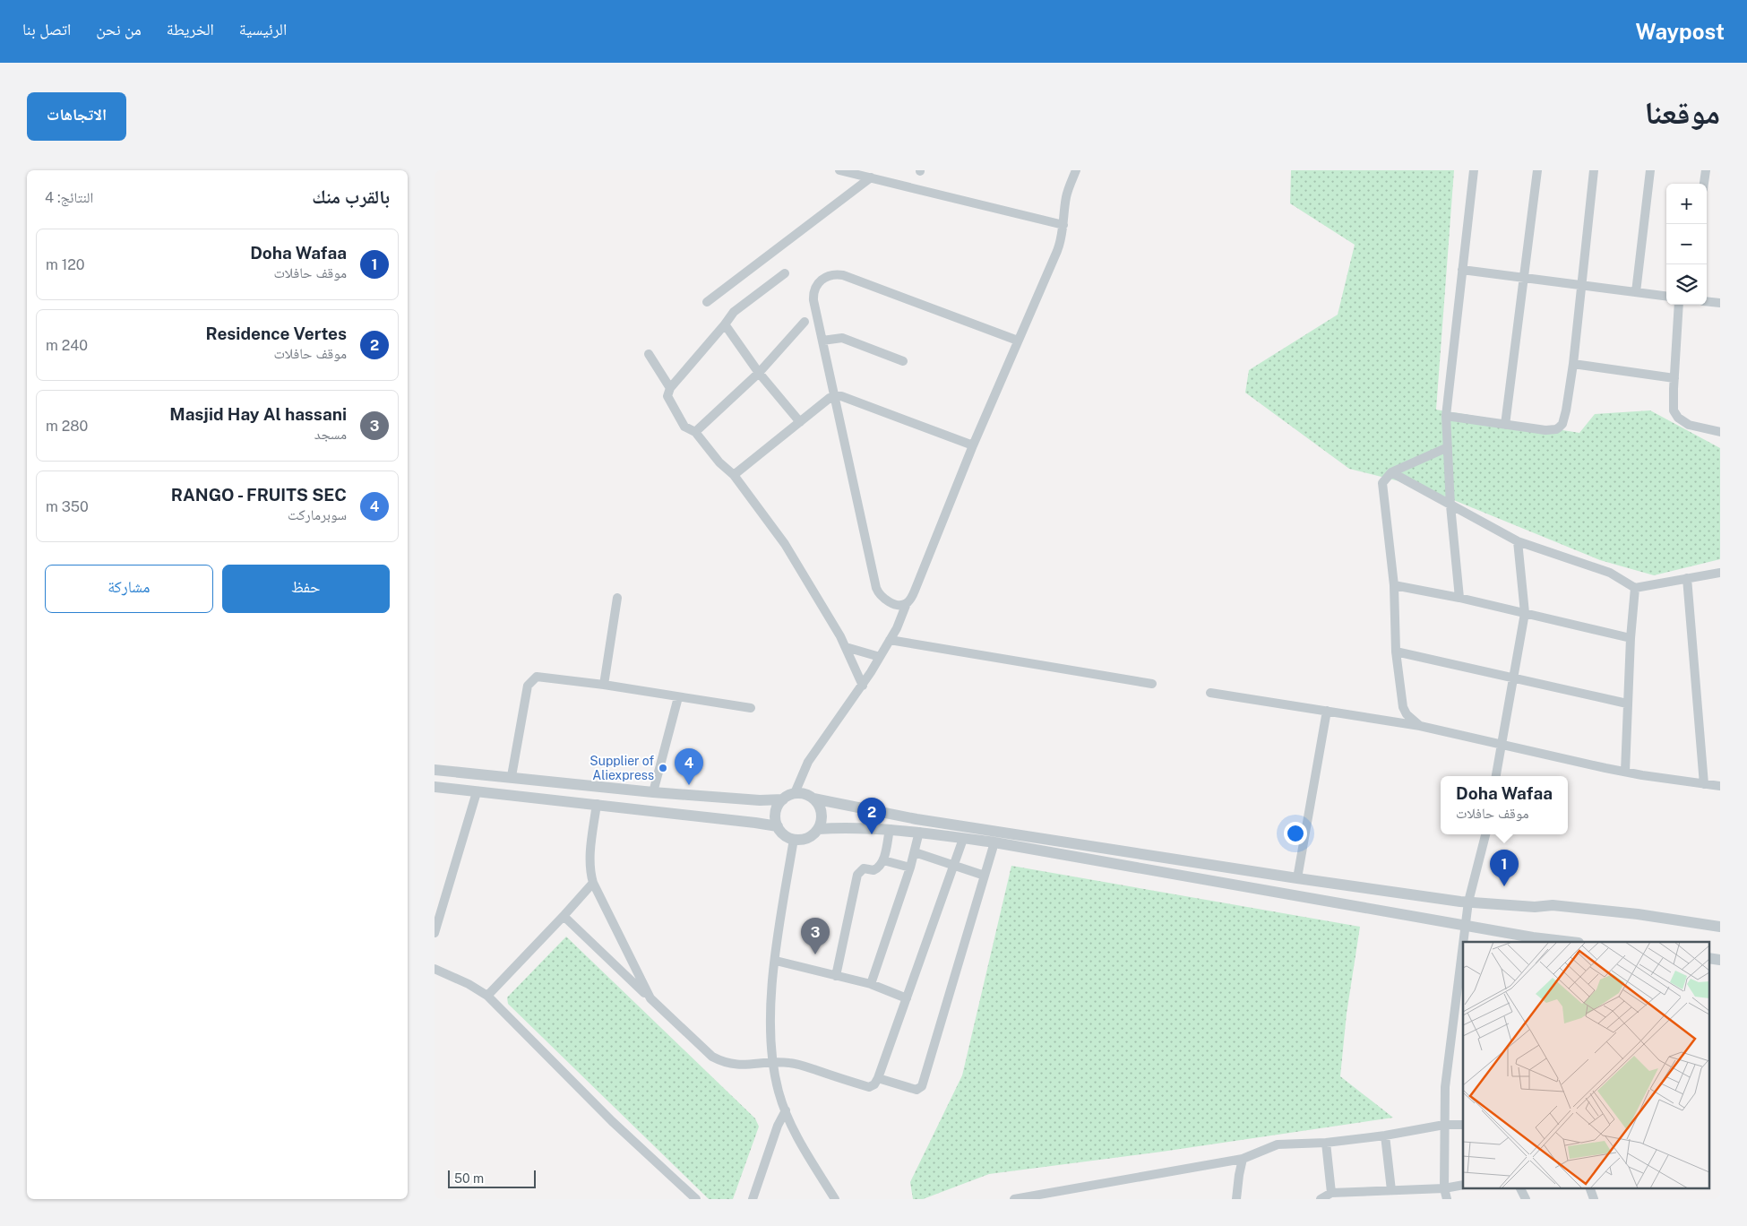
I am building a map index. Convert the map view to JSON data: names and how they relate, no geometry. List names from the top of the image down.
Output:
{
  "places": ["Supplier of Aliexpress"],
  "scale_bar": "50 m",
  "page": {
    "header": "Waypost",
    "nav": [
      "الرئيسية",
      "الخريطة",
      "من نحن",
      "اتصل بنا"
    ],
    "title": "موقعنا",
    "buttons": [
      "الاتجاهات",
      ["حفظ", "مشاركة"]
    ],
    "heading": ["بالقرب منك", "النتائج: 4"],
    "map_buttons": ["+", "−"],
    "list": [
      {
        "mark": "1",
        "name": "Doha Wafaa",
        "note": "موقف حافلات",
        "value": "120 m"
      },
      {
        "mark": "2",
        "name": "Residence Vertes",
        "note": "موقف حافلات",
        "value": "240 m"
      },
      {
        "mark": "3",
        "name": "Masjid Hay Al hassani",
        "note": "مسجد",
        "value": "280 m"
      },
      {
        "mark": "4",
        "name": "RANGO - FRUITS SEC",
        "note": "سوبرماركت",
        "value": "350 m"
      }
    ],
    "pins": [
      "4",
      "2",
      "1",
      "3"
    ],
    "popup": ["Doha Wafaa", "موقف حافلات"],
    "scale": "50 m"
  }
}
